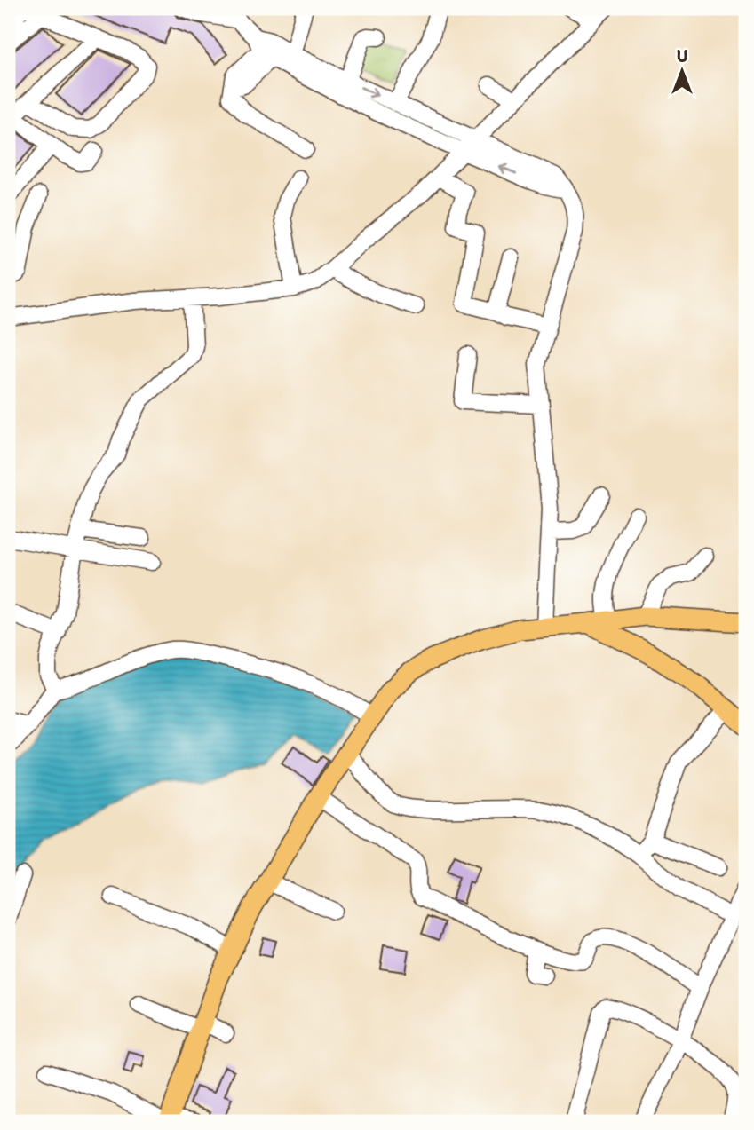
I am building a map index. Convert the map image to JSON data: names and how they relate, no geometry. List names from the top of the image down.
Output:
{
  "north": "top"
}
